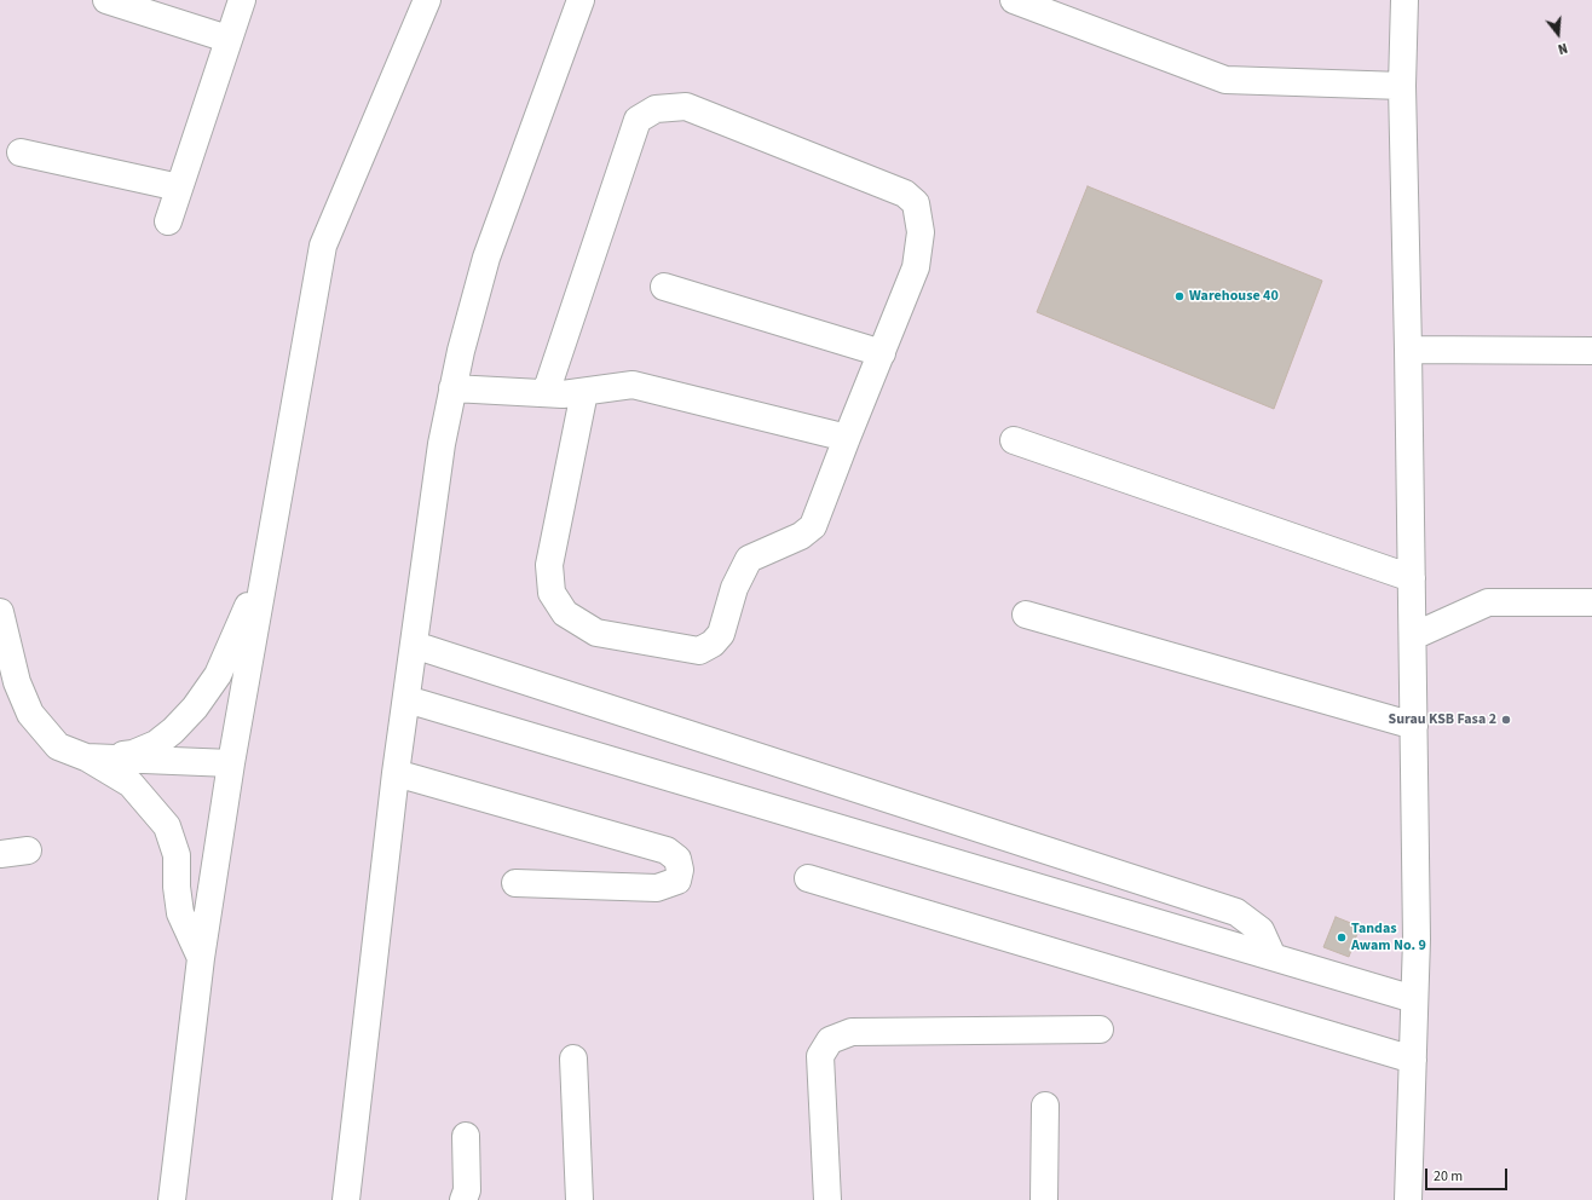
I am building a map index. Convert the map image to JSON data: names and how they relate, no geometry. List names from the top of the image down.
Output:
{
  "places": ["Warehouse 40", "Surau KSB Fasa 2", "Tandas Awam No. 9"],
  "scale_bar": "20 m",
  "north": "bottom"
}
